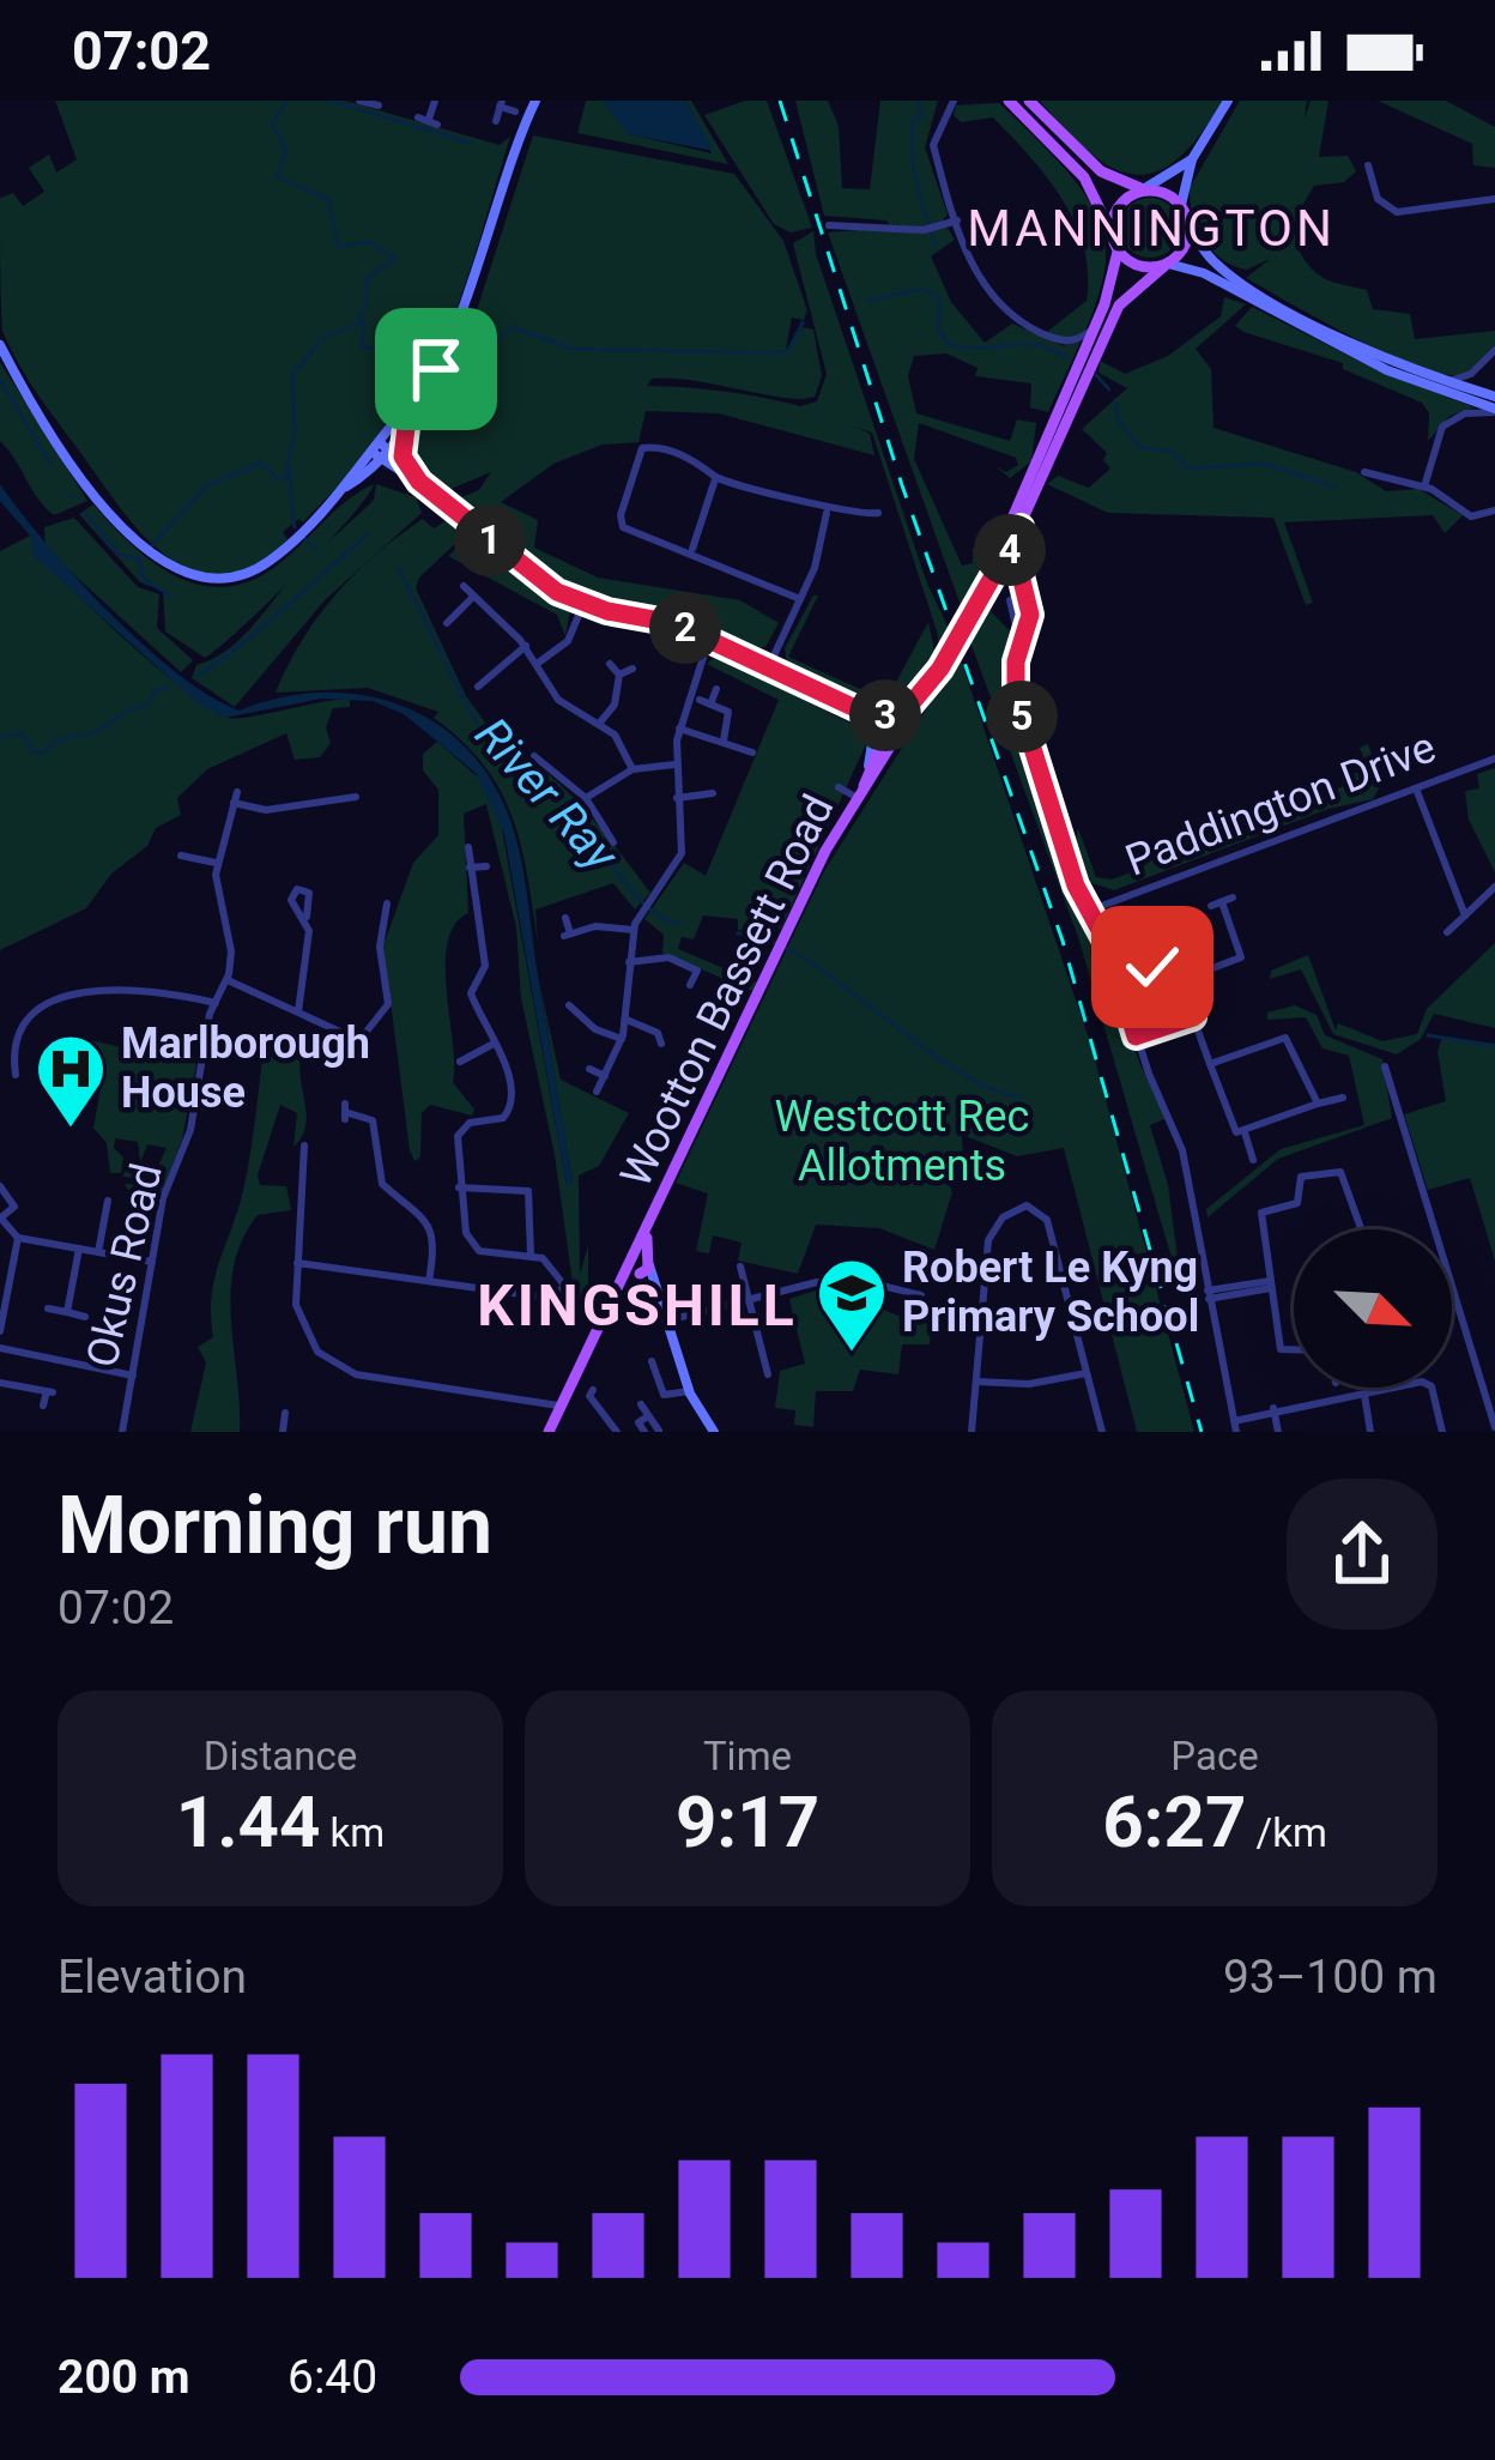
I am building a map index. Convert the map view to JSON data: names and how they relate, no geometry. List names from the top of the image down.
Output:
{
  "streets": {
    "main road": ["Wootton Bassett Road"],
    "street": ["Paddington Drive", "Okus Road"]
  },
  "districts": ["MANNINGTON", "KINGSHILL"],
  "water": ["River Ray"],
  "parks": ["Westcott Rec Allotments"],
  "places": {
    "hospital": ["Marlborough House"],
    "school or university": ["Robert Le Kyng Primary School"]
  },
  "north": "bottom right",
  "page": {
    "status": "07:02",
    "pins": [
      "1",
      "4",
      "2",
      "3",
      "5"
    ],
    "heading": ["Morning run", "07:02"],
    "stats": [
      ["Distance", "1.44 km"],
      ["Time", "9:17"],
      ["Pace", "6:27 /km"]
    ],
    "chart": ["Elevation", "93–100 m"],
    "list": [
      {
        "name": "200 m",
        "note": "6:40"
      }
    ]
  }
}
